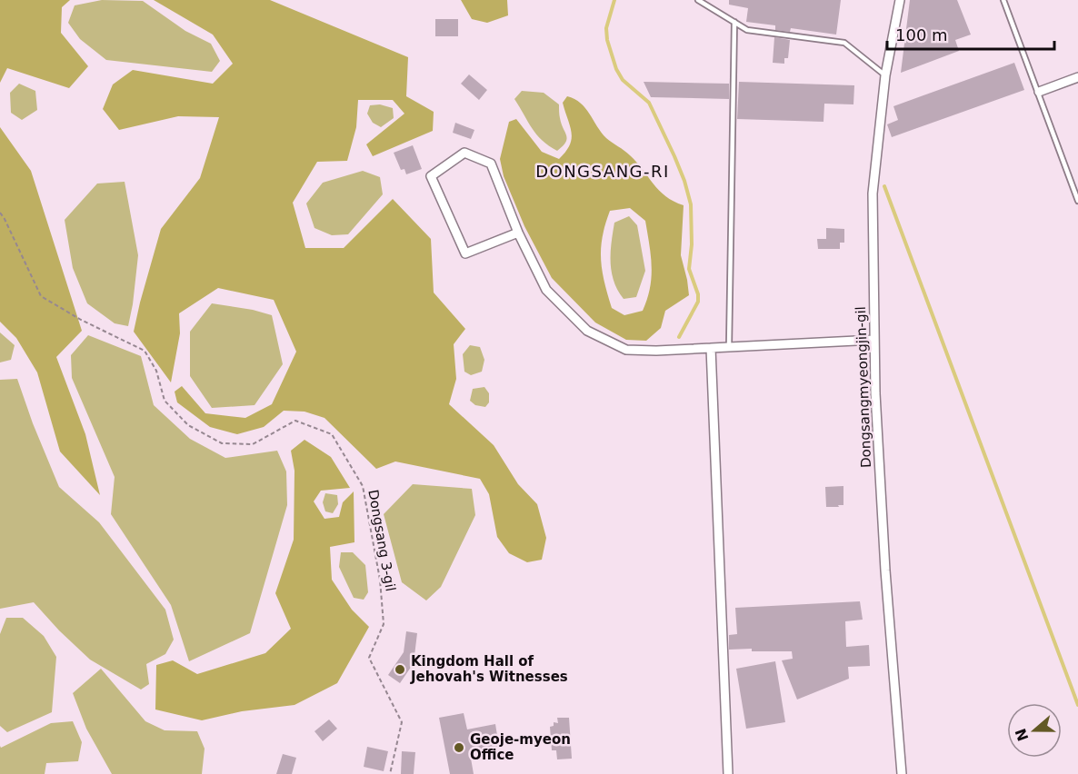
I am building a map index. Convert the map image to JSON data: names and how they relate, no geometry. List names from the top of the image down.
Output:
{
  "streets": {
    "street": ["Dongsangmyeongjin-gil"],
    "path": ["Dongsang 3-gil"]
  },
  "districts": ["DONGSANG-RI"],
  "places": ["Kingdom Hall of Jehovah's Witnesses", "Geoje-myeon Office"],
  "scale_bar": "100 m",
  "north": "left"
}
